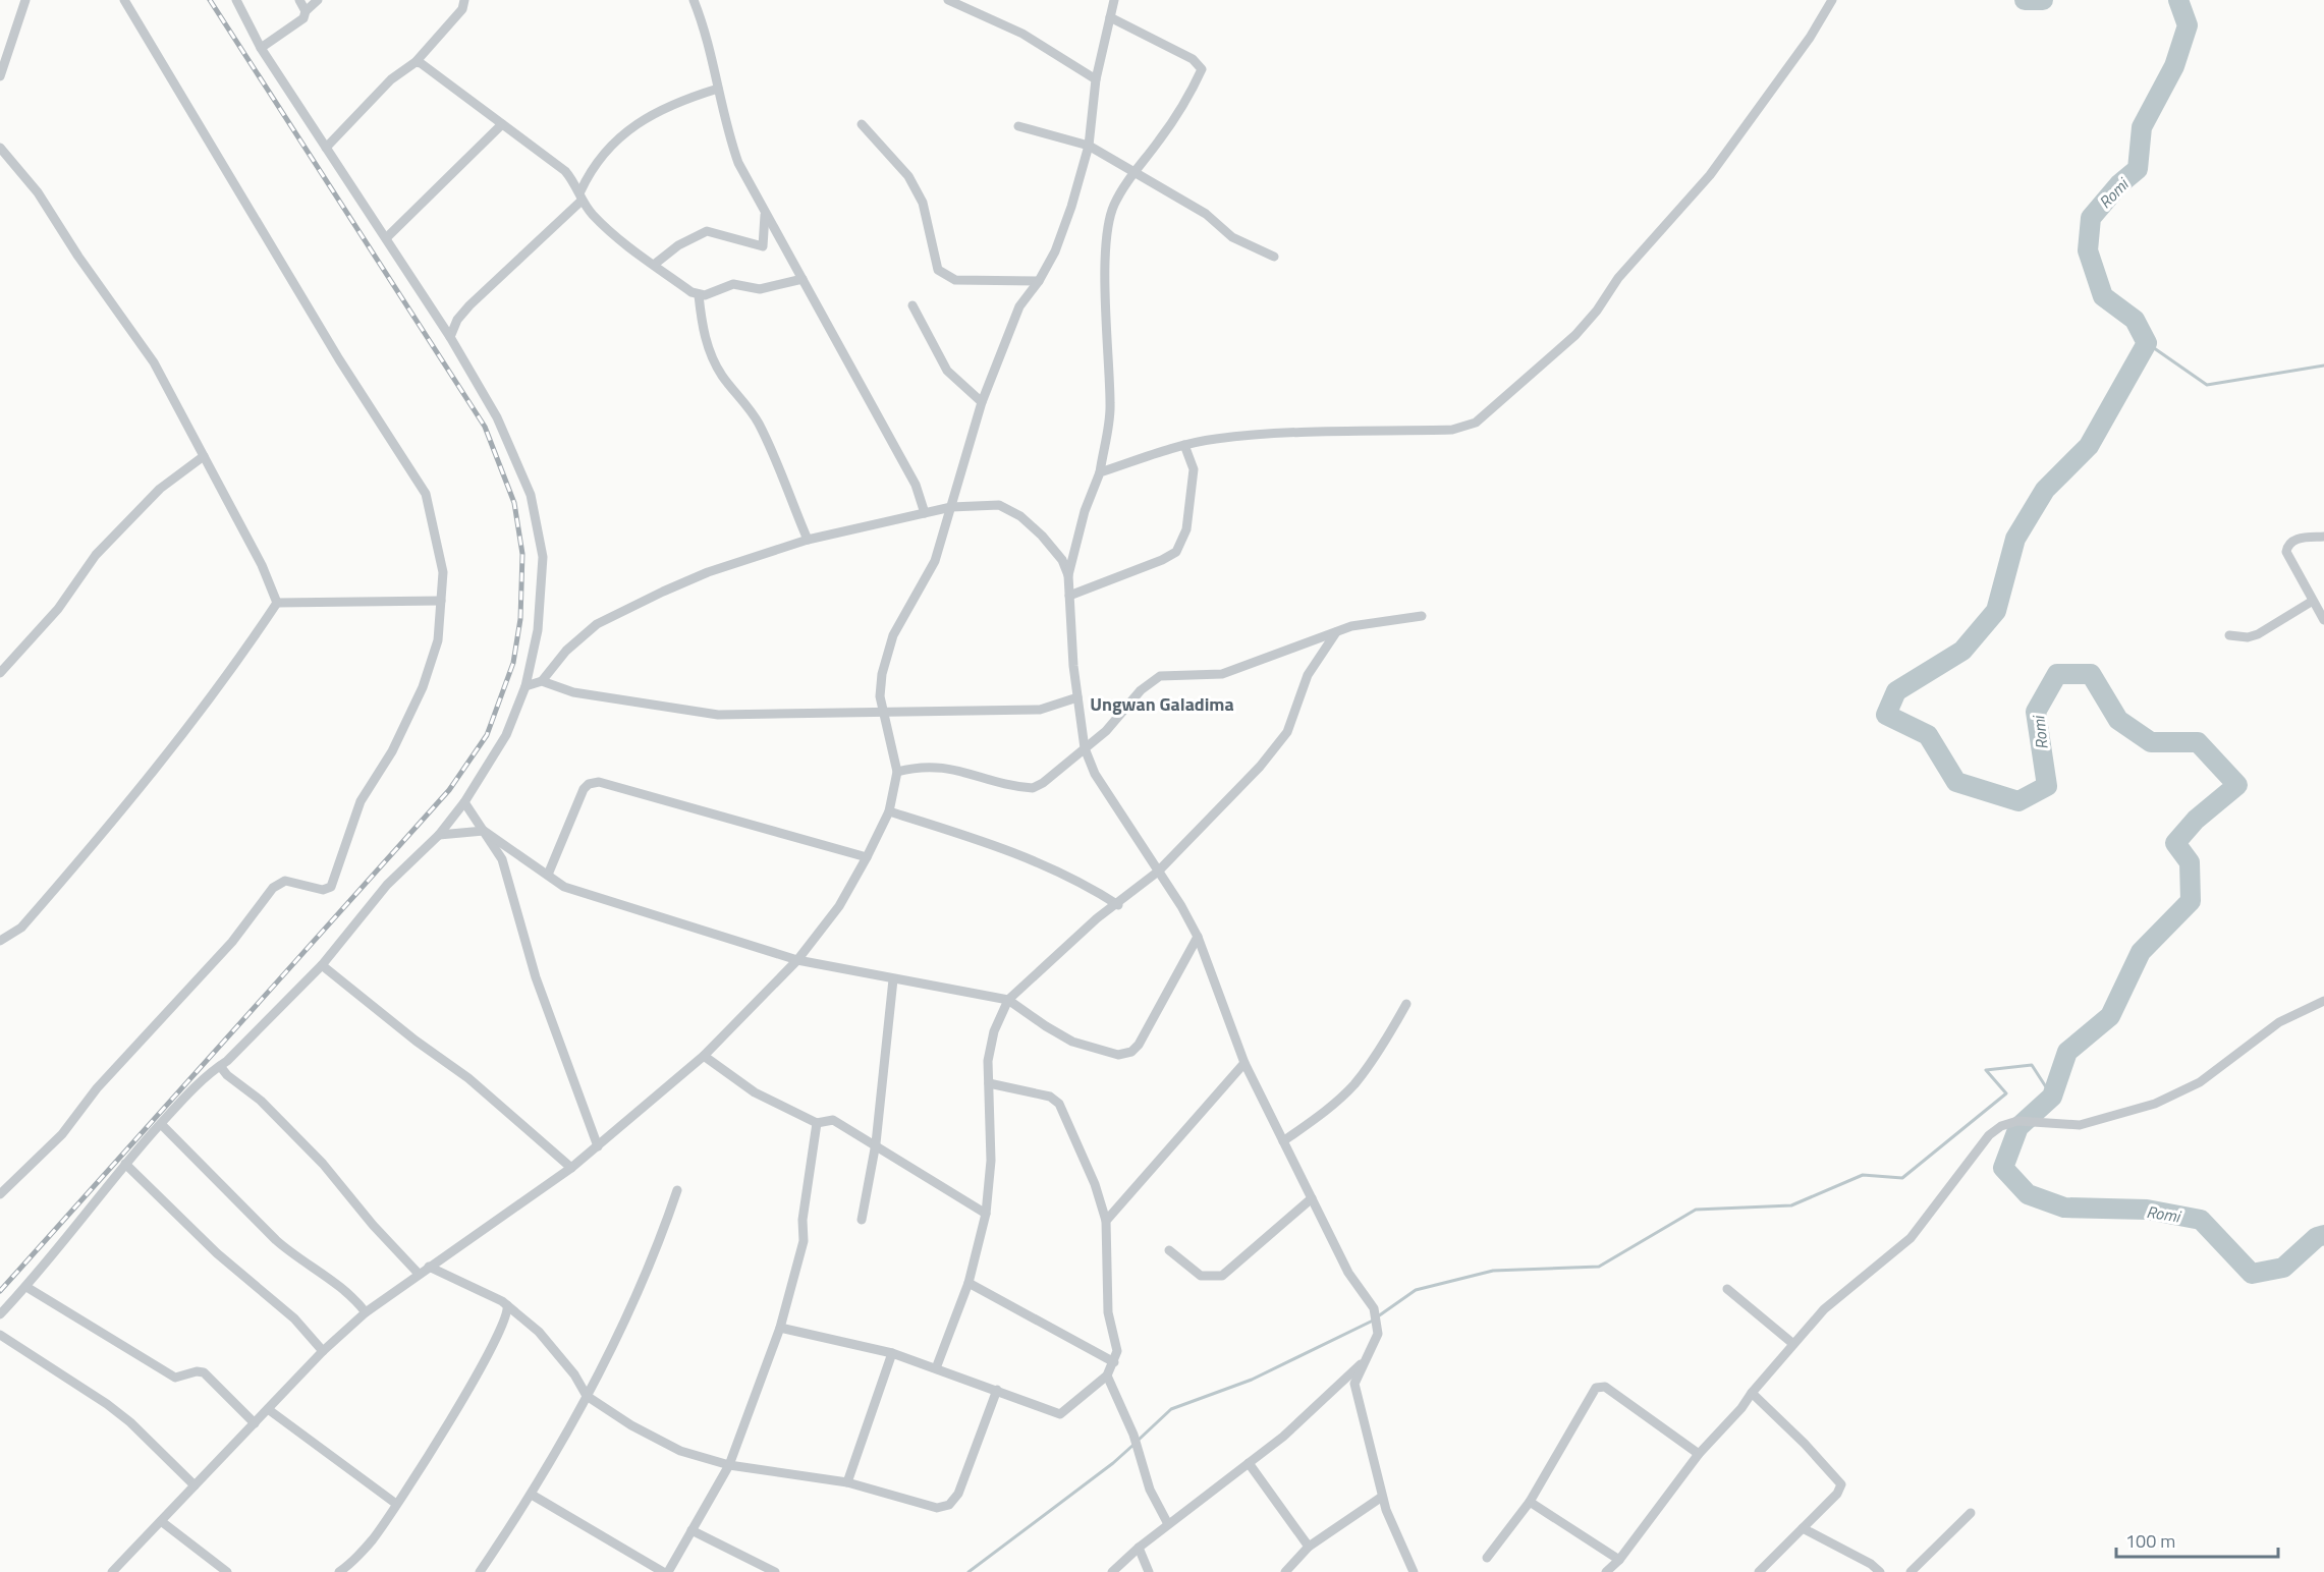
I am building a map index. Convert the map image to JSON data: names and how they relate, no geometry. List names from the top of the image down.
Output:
{
  "districts": ["Ungwan Galadima"],
  "water": ["Romi"],
  "scale_bar": "100 m"
}
